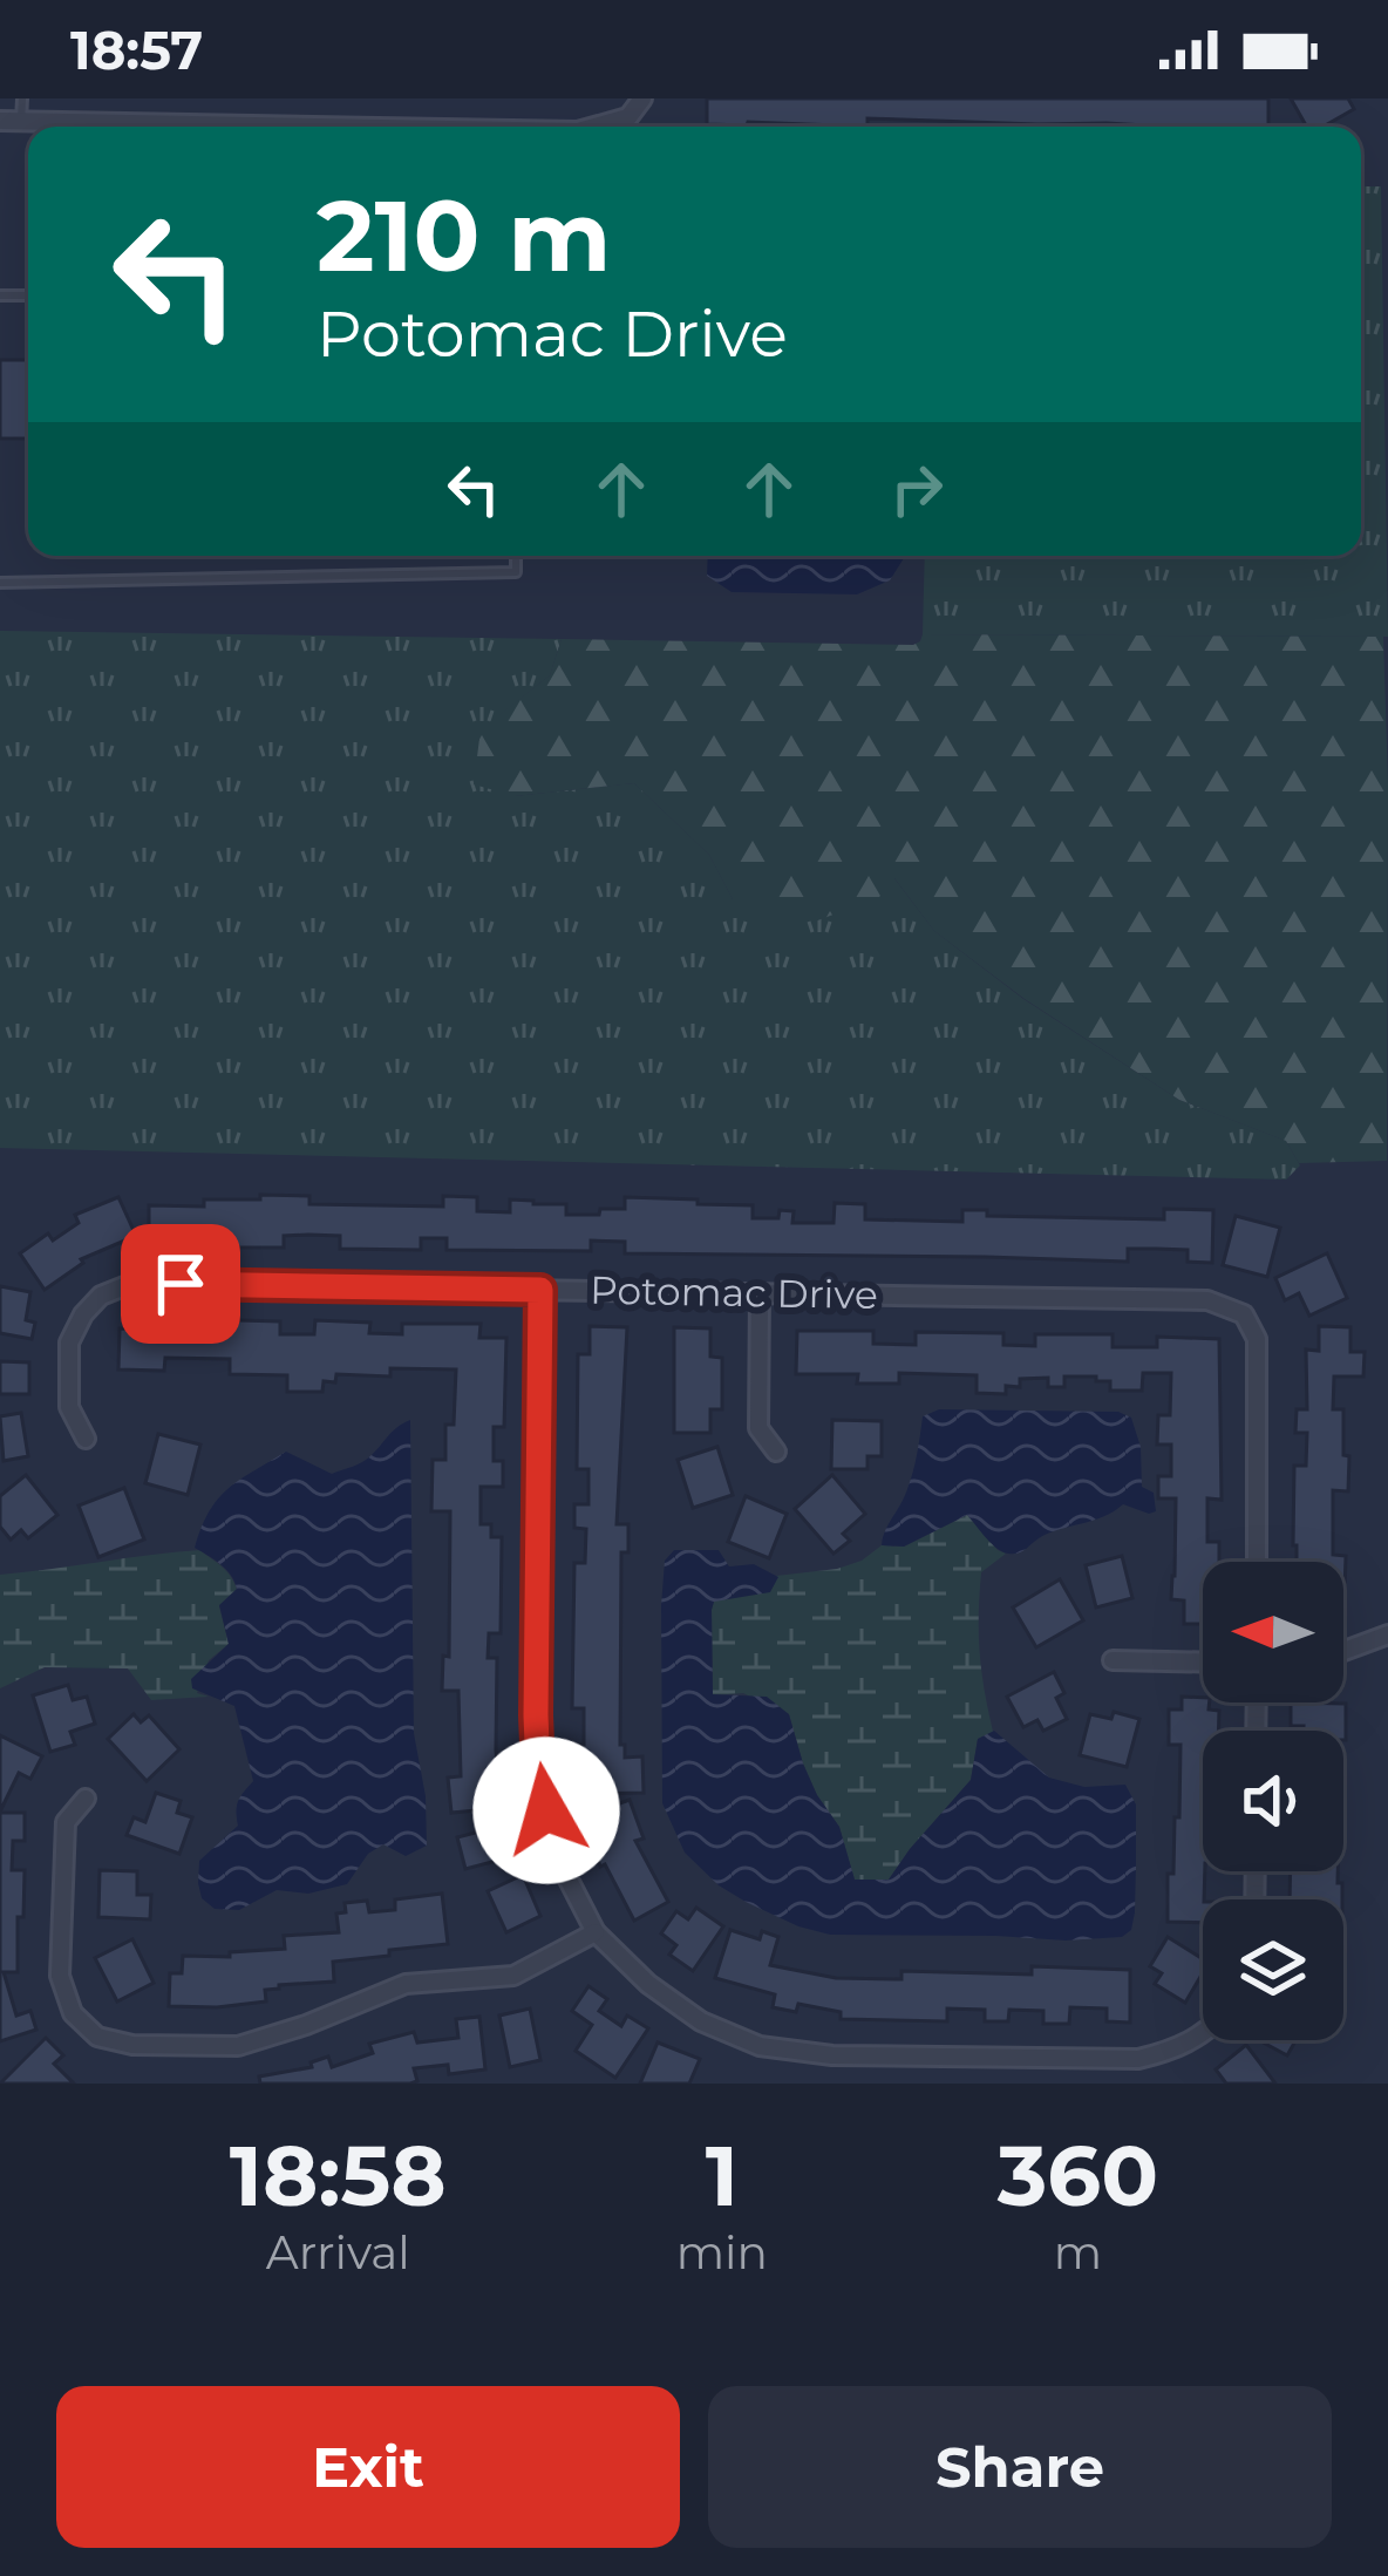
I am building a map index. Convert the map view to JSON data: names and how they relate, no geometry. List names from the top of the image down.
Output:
{
  "streets": {
    "street": ["Potomac Drive"]
  },
  "north": "left",
  "page": {
    "status": "18:57",
    "turn": ["210 m", "Potomac Drive"],
    "eta": [
      "18:58",
      "Arrival",
      "1",
      "min",
      "360",
      "m"
    ],
    "buttons": ["Exit", "Share"]
  }
}
